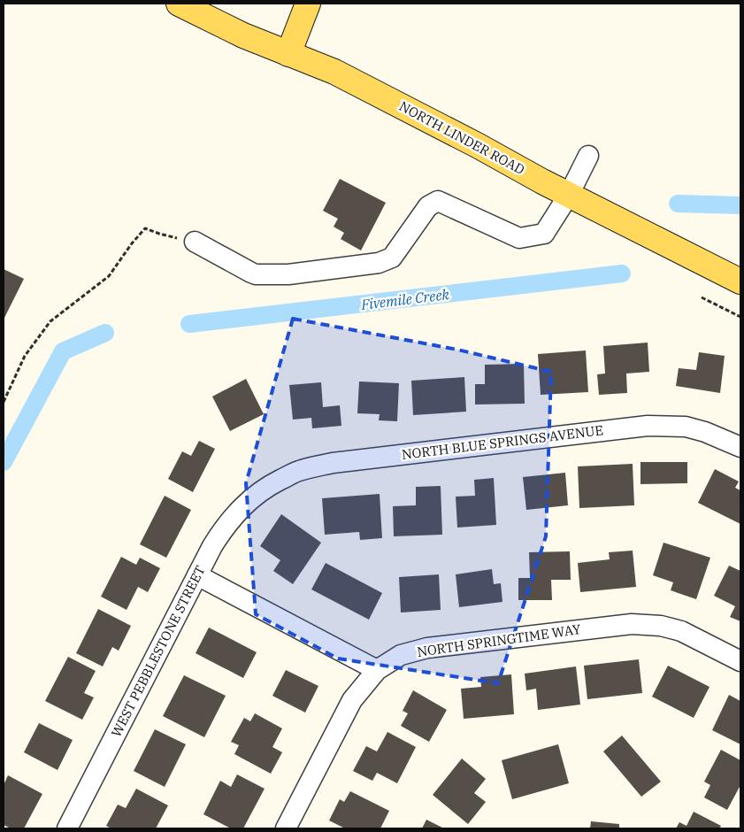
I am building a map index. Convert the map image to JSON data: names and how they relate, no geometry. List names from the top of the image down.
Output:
{
  "streets": {
    "main road": ["NORTH LINDER ROAD"],
    "street": ["NORTH BLUE SPRINGS AVENUE", "NORTH SPRINGTIME WAY", "WEST PEBBLESTONE STREET"]
  },
  "crossings": [
    ["NORTH BLUE SPRINGS AVENUE", "WEST PEBBLESTONE STREET"]
  ],
  "water": ["Fivemile Creek"]
}
